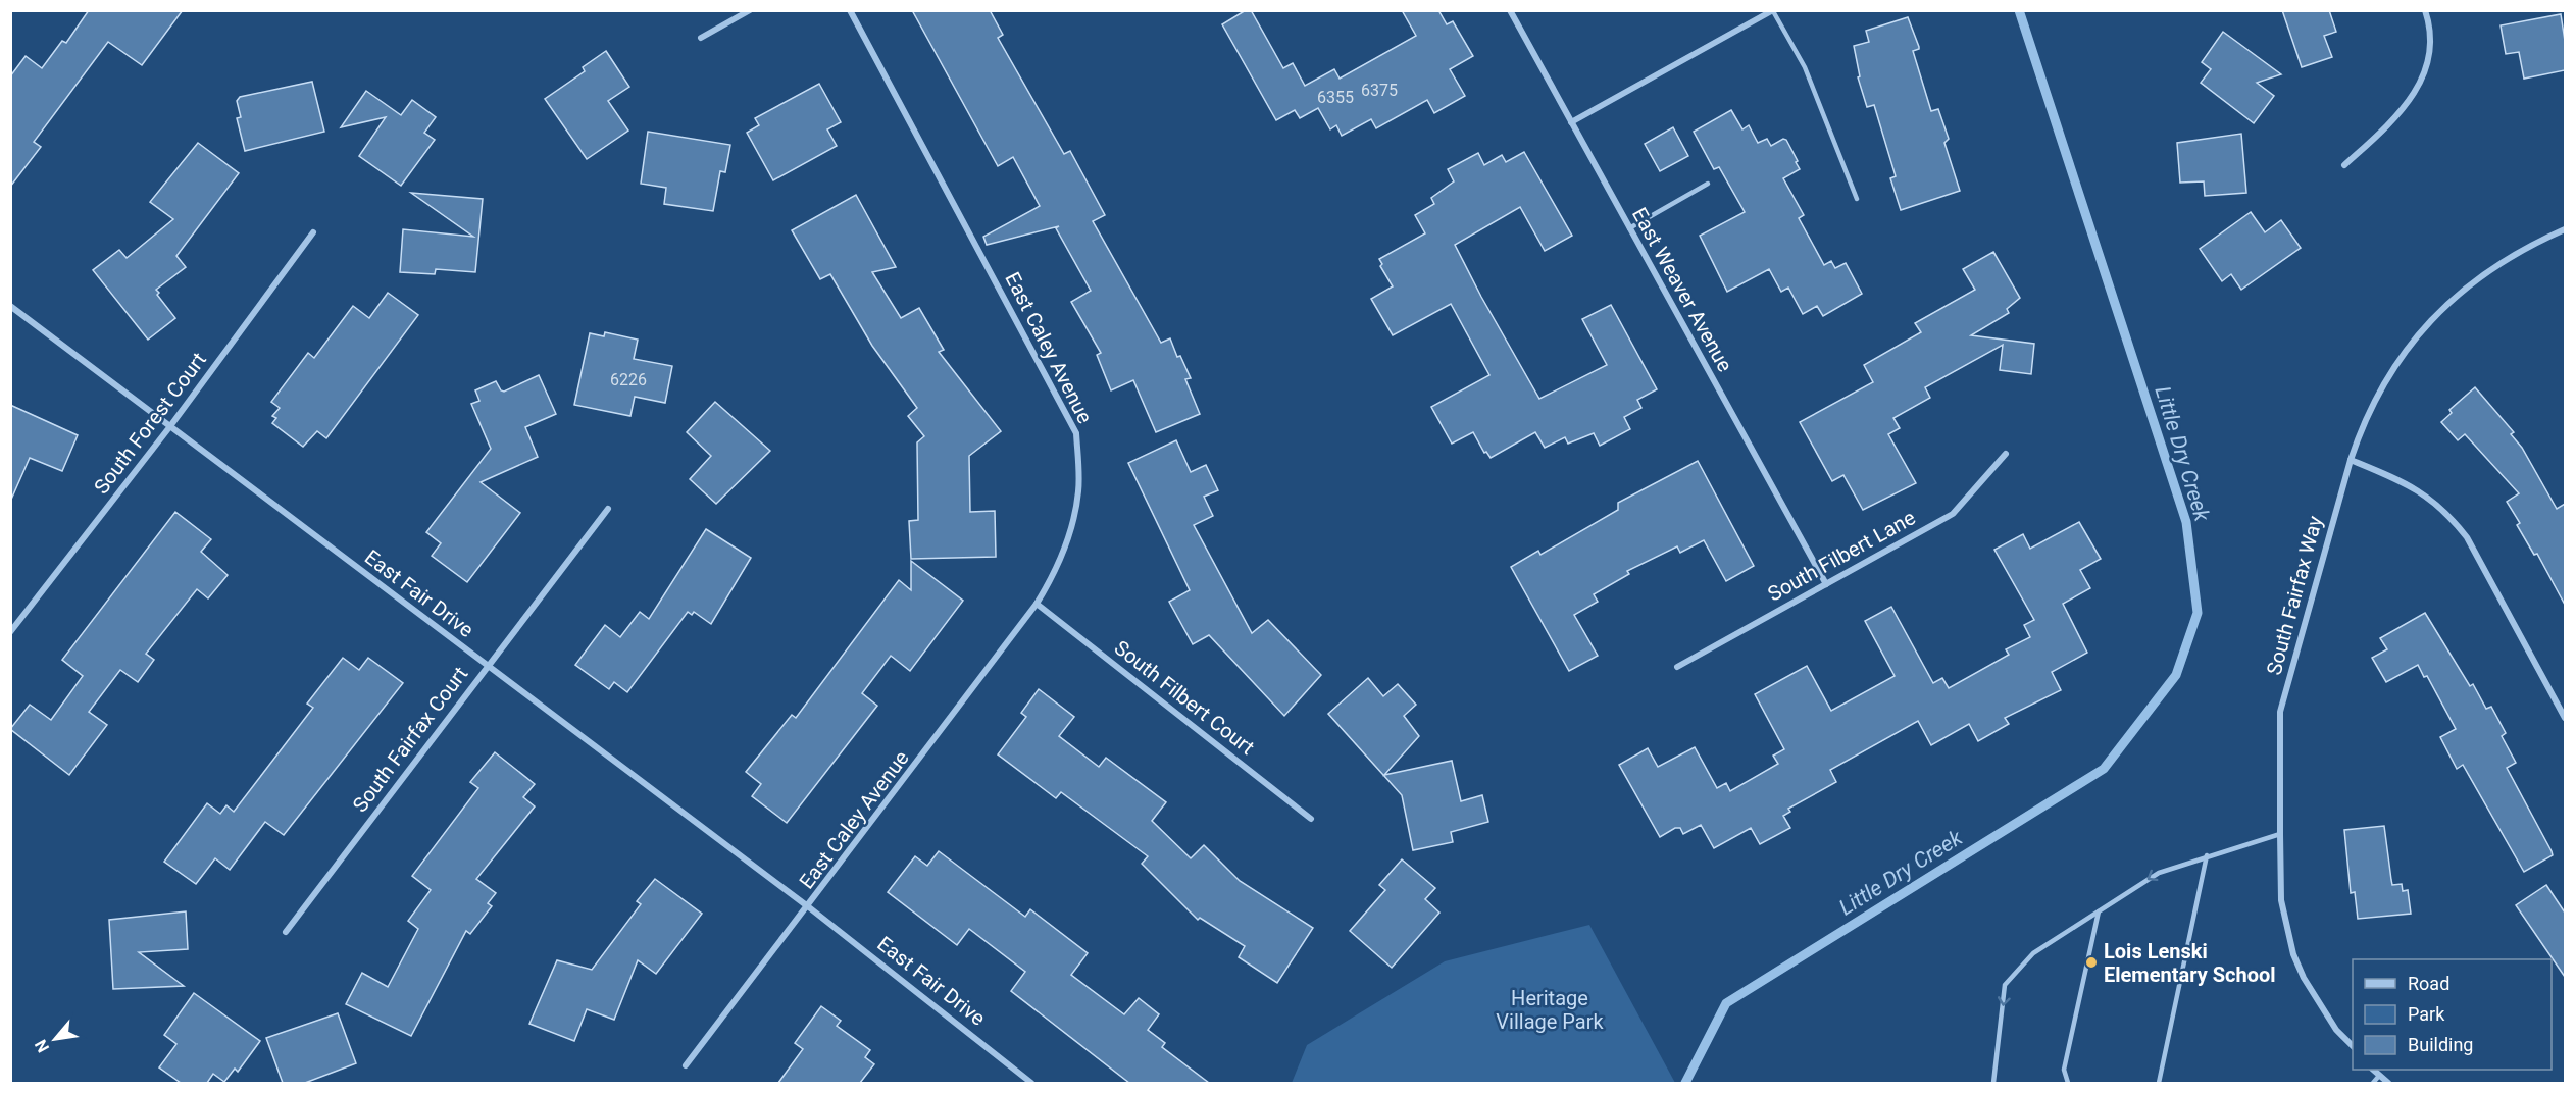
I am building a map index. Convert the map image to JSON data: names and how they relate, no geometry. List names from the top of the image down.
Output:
{
  "streets": {
    "street": [
      "East Weaver Avenue",
      "East Caley Avenue",
      "South Forest Court",
      "South Filbert Lane",
      "East Fair Drive",
      "South Fairfax Way",
      "South Filbert Court",
      "South Fairfax Court"
    ]
  },
  "crossings": [
    ["East Weaver Avenue", "South Filbert Lane"],
    ["East Caley Avenue", "East Fair Drive"],
    ["East Caley Avenue", "South Filbert Court"],
    ["South Forest Court", "East Fair Drive"],
    ["East Fair Drive", "South Fairfax Court"]
  ],
  "water": ["Little Dry Creek"],
  "parks": ["Heritage Village Park"],
  "places": ["Lois Lenski Elementary School"],
  "house_numbers": ["6375", "6355", "6226"],
  "legend": ["Road", "Park", "Building"],
  "north": "bottom left"
}
